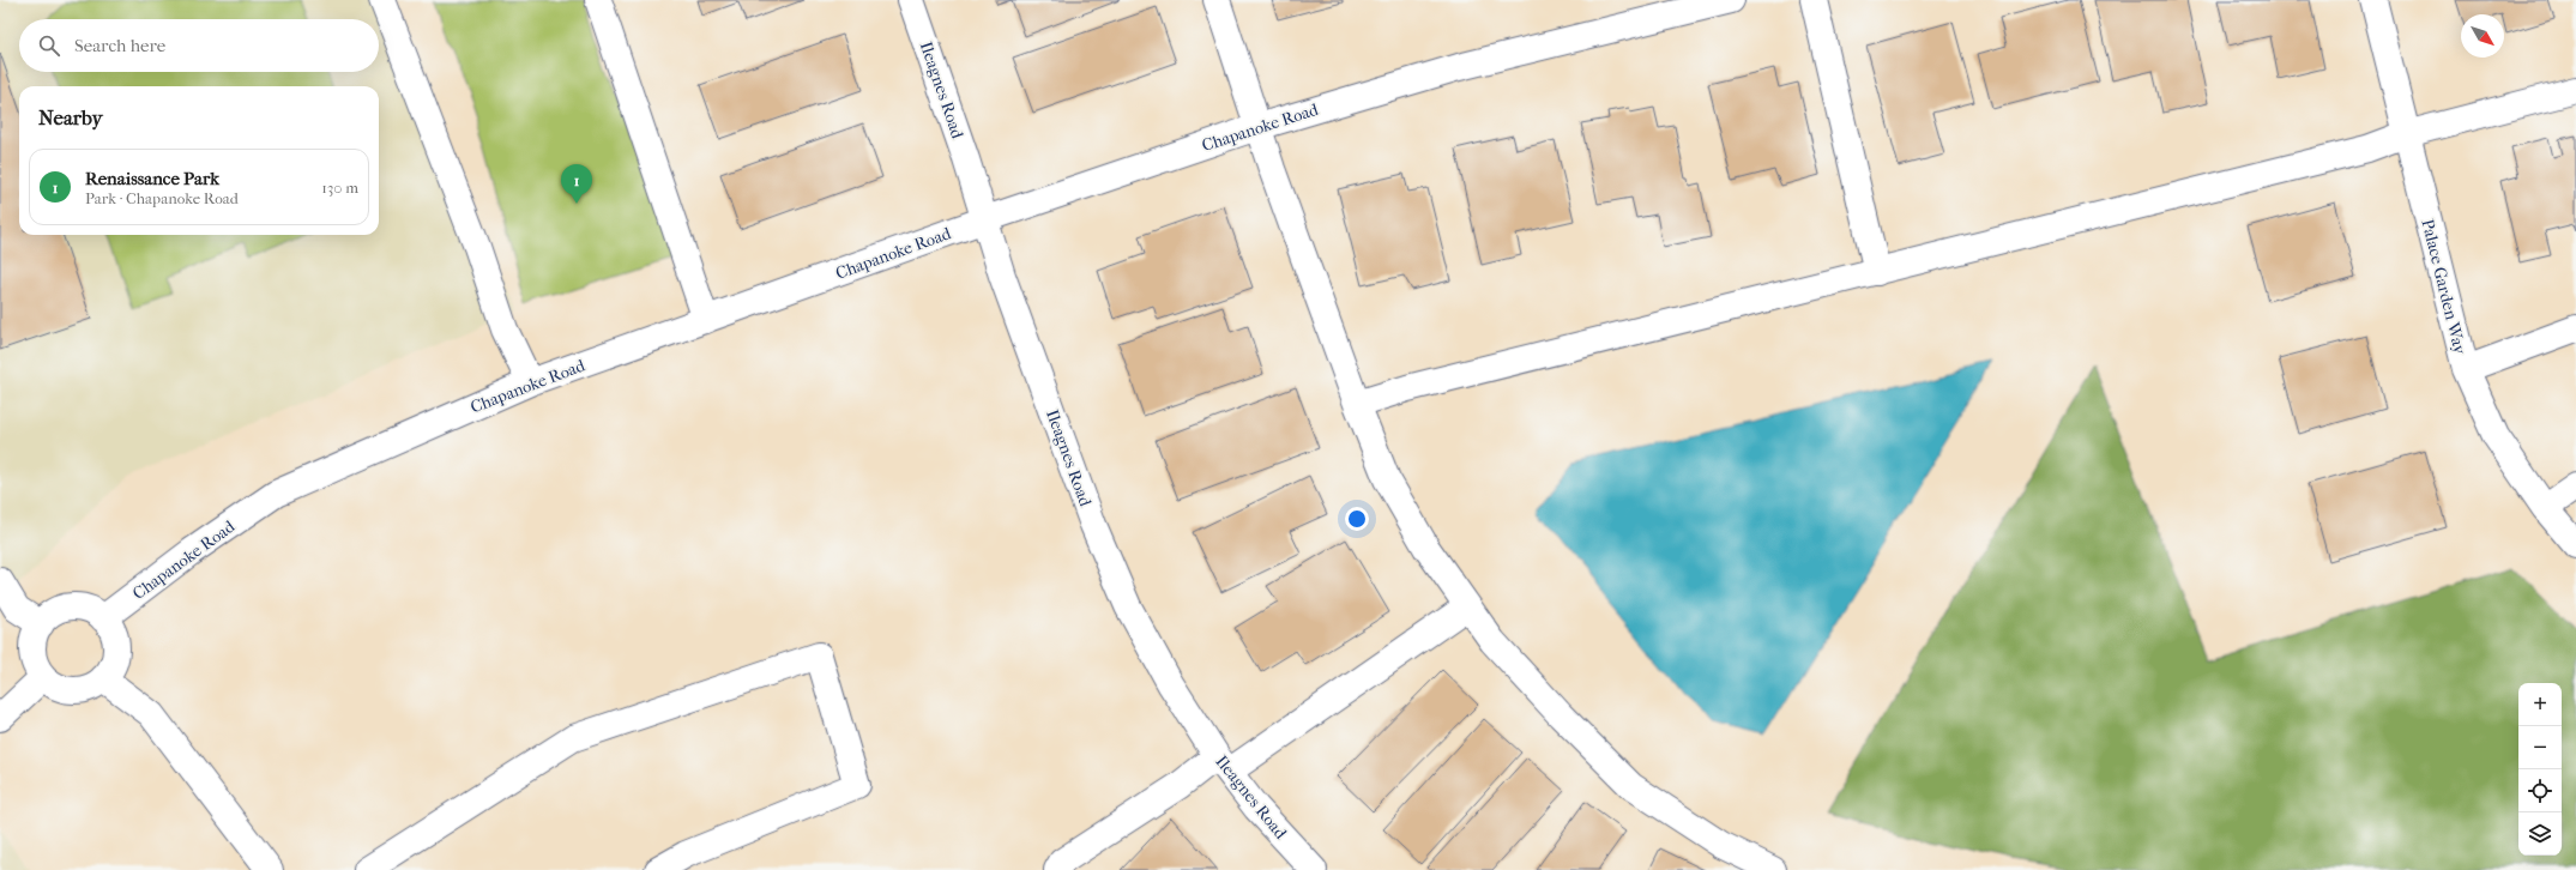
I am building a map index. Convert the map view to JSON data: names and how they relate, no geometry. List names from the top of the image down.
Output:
{
  "streets": {
    "street": ["Ileagnes Road", "Chapanoke Road", "Palace Garden Way"]
  },
  "crossings": [
    ["Ileagnes Road", "Chapanoke Road"]
  ],
  "north": "bottom right",
  "page": {
    "search": "Search here",
    "heading": "Nearby",
    "list": [
      {
        "mark": "1",
        "name": "Renaissance Park",
        "note": "Park · Chapanoke Road",
        "value": "130 m"
      }
    ],
    "pins": "1",
    "map_buttons": ["+", "−"]
  }
}
